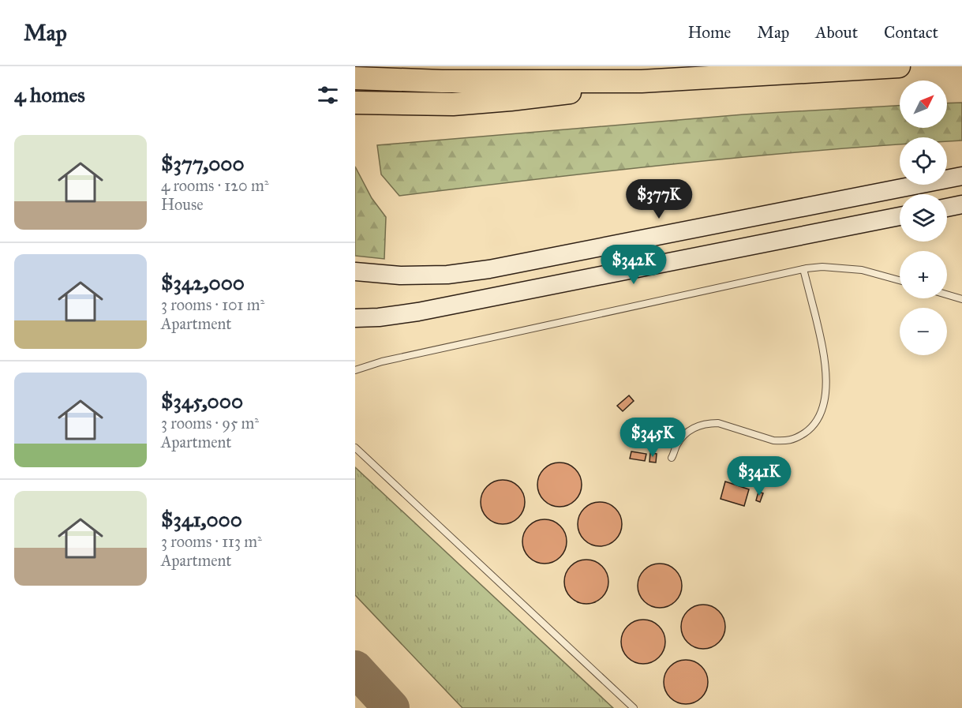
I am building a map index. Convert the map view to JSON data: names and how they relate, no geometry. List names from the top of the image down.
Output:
{
  "north": "top right",
  "page": {
    "header": "Map",
    "nav": [
      "Home",
      "Map",
      "About",
      "Contact"
    ],
    "heading": "4 homes",
    "map_buttons": ["+", "−"],
    "list": [
      {
        "name": "$377,000",
        "note": "4 rooms · 120 m² · House"
      },
      {
        "name": "$342,000",
        "note": "3 rooms · 101 m² · Apartment"
      },
      {
        "name": "$345,000",
        "note": "3 rooms · 95 m² · Apartment"
      },
      {
        "name": "$341,000",
        "note": "3 rooms · 113 m² · Apartment"
      }
    ],
    "price": [
      "$377K",
      "$342K",
      "$345K",
      "$341K"
    ]
  }
}
